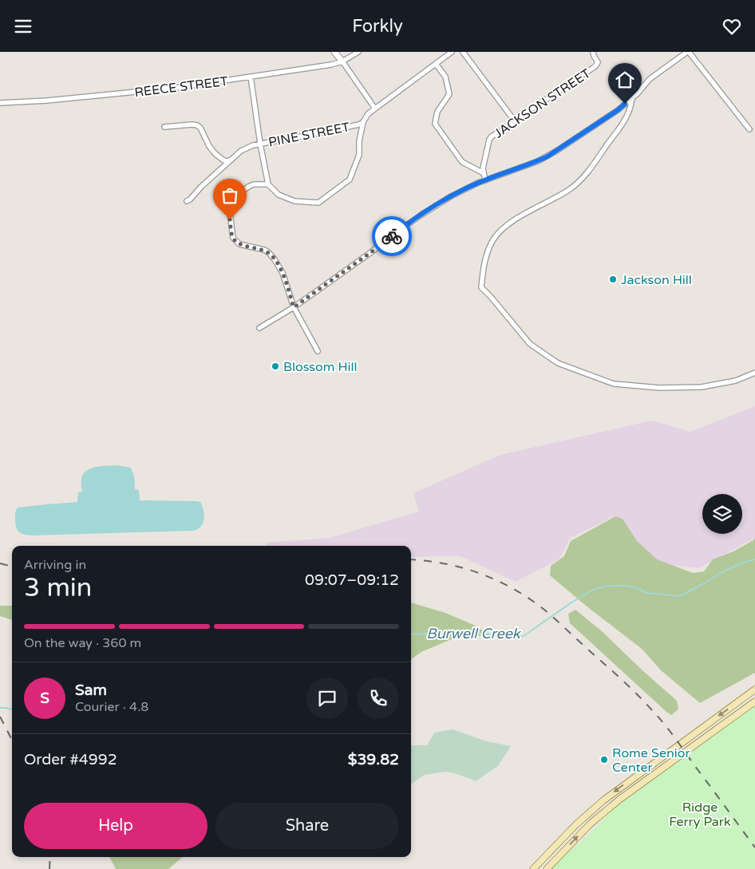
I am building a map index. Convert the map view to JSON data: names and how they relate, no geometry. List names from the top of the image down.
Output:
{
  "streets": {
    "street": ["REECE STREET", "JACKSON STREET", "PINE STREET"]
  },
  "water": ["Burwell Creek"],
  "parks": ["Ridge Ferry Park"],
  "places": ["Jackson Hill", "Blossom Hill", "Rome Senior Center"],
  "page": {
    "header": "Forkly",
    "heading": ["3 min", "Arriving in", "09:07–09:12"],
    "panel": [
      "Sam",
      "Courier · 4.8",
      "Order #4992",
      "$39.82"
    ],
    "bar": "On the way · 360 m",
    "round": "S",
    "buttons": ["Help", "Share"]
  }
}
